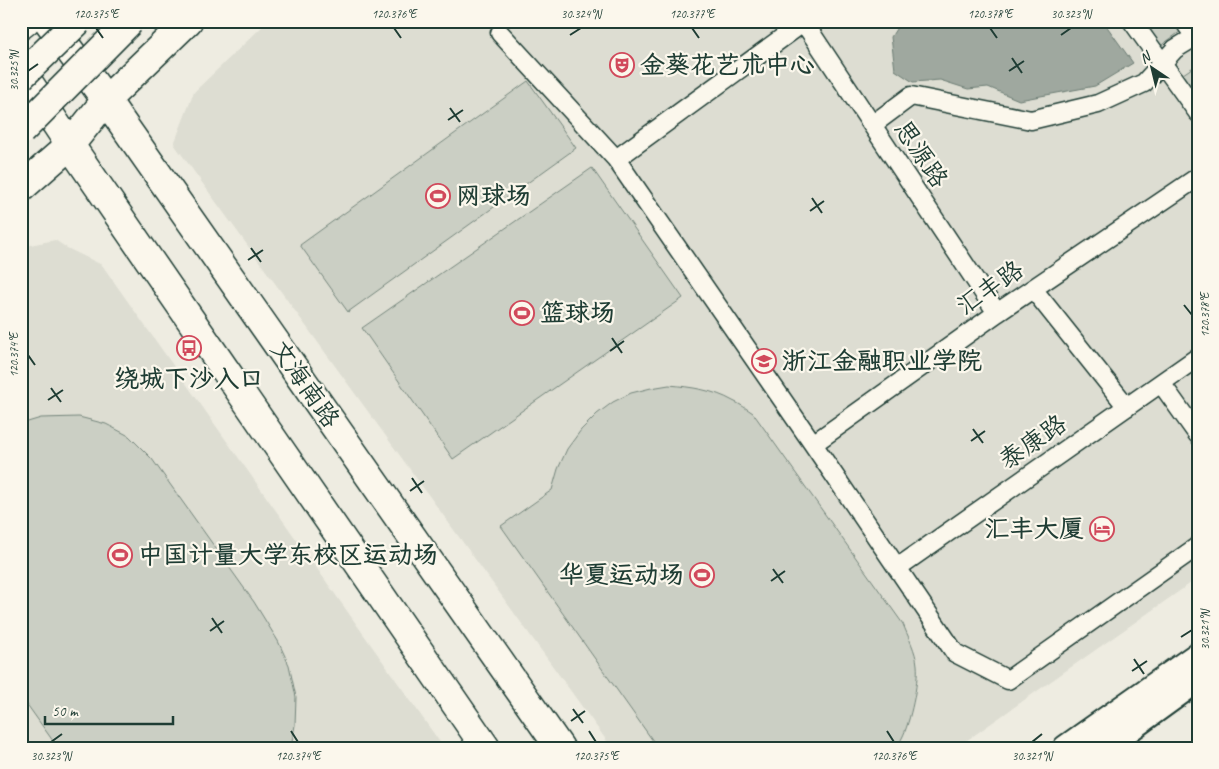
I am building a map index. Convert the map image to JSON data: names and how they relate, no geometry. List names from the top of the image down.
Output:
{
  "streets": {
    "main road": ["文海南路"],
    "street": ["思源路", "汇丰路", "泰康路"]
  },
  "crossings": [
    ["思源路", "汇丰路"]
  ],
  "places": {
    "theatre": ["金葵花艺术中心"],
    "sports": [
      "网球场",
      "篮球场",
      "中国计量大学东校区运动场",
      "华夏运动场"
    ],
    "bus stop": ["绕城下沙入口"],
    "school or university": ["浙江金融职业学院"],
    "hotel": ["汇丰大厦"]
  },
  "scale_bar": "50 m",
  "north": "top left",
  "coordinates": [
    "120.375°E",
    "120.376°E",
    "30.324°N",
    "120.377°E",
    "120.378°E",
    "30.323°N",
    "30.325°N",
    "120.374°E",
    "30.321°N"
  ]
}
